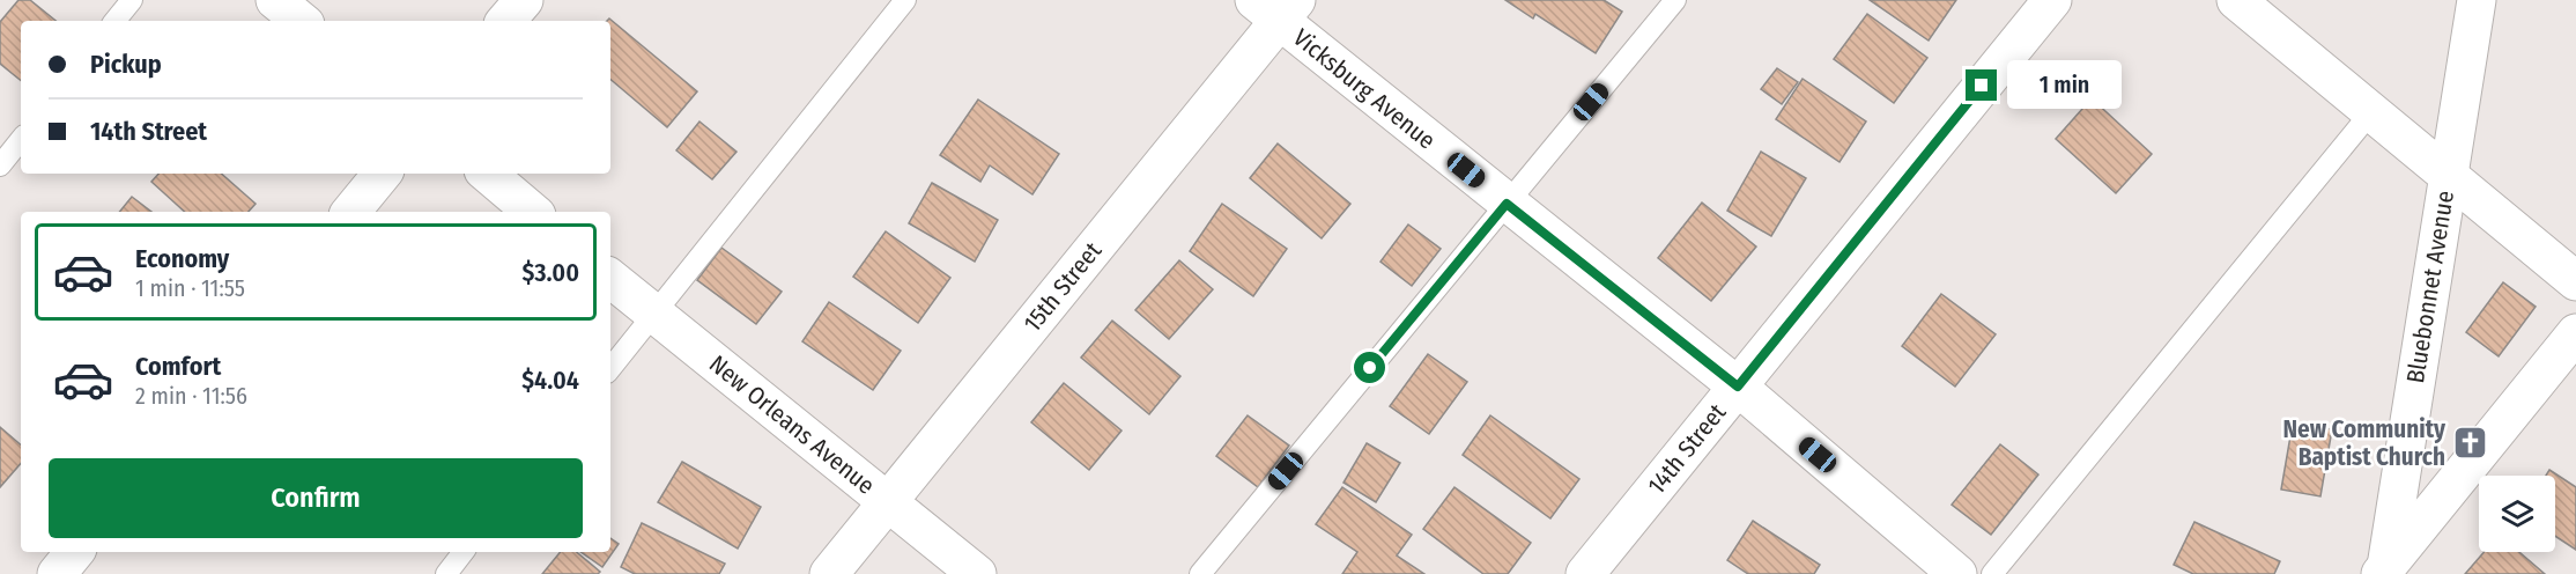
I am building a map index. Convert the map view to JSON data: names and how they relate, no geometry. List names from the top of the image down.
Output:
{
  "streets": {
    "street": [
      "Vicksburg Avenue",
      "15th Street",
      "Bluebonnet Avenue",
      "New Orleans Avenue",
      "14th Street"
    ]
  },
  "crossings": [
    ["Vicksburg Avenue", "15th Street"],
    ["Vicksburg Avenue", "14th Street"],
    ["15th Street", "New Orleans Avenue"]
  ],
  "places": {
    "church": ["New Community Baptist Church"]
  },
  "page": {
    "banner": ["Pickup", "14th Street"],
    "bubble": "1 min",
    "list": [
      {
        "name": "Economy",
        "note": "1 min · 11:55",
        "value": "$3.00"
      },
      {
        "name": "Comfort",
        "note": "2 min · 11:56",
        "value": "$4.04"
      }
    ],
    "buttons": "Confirm"
  }
}
